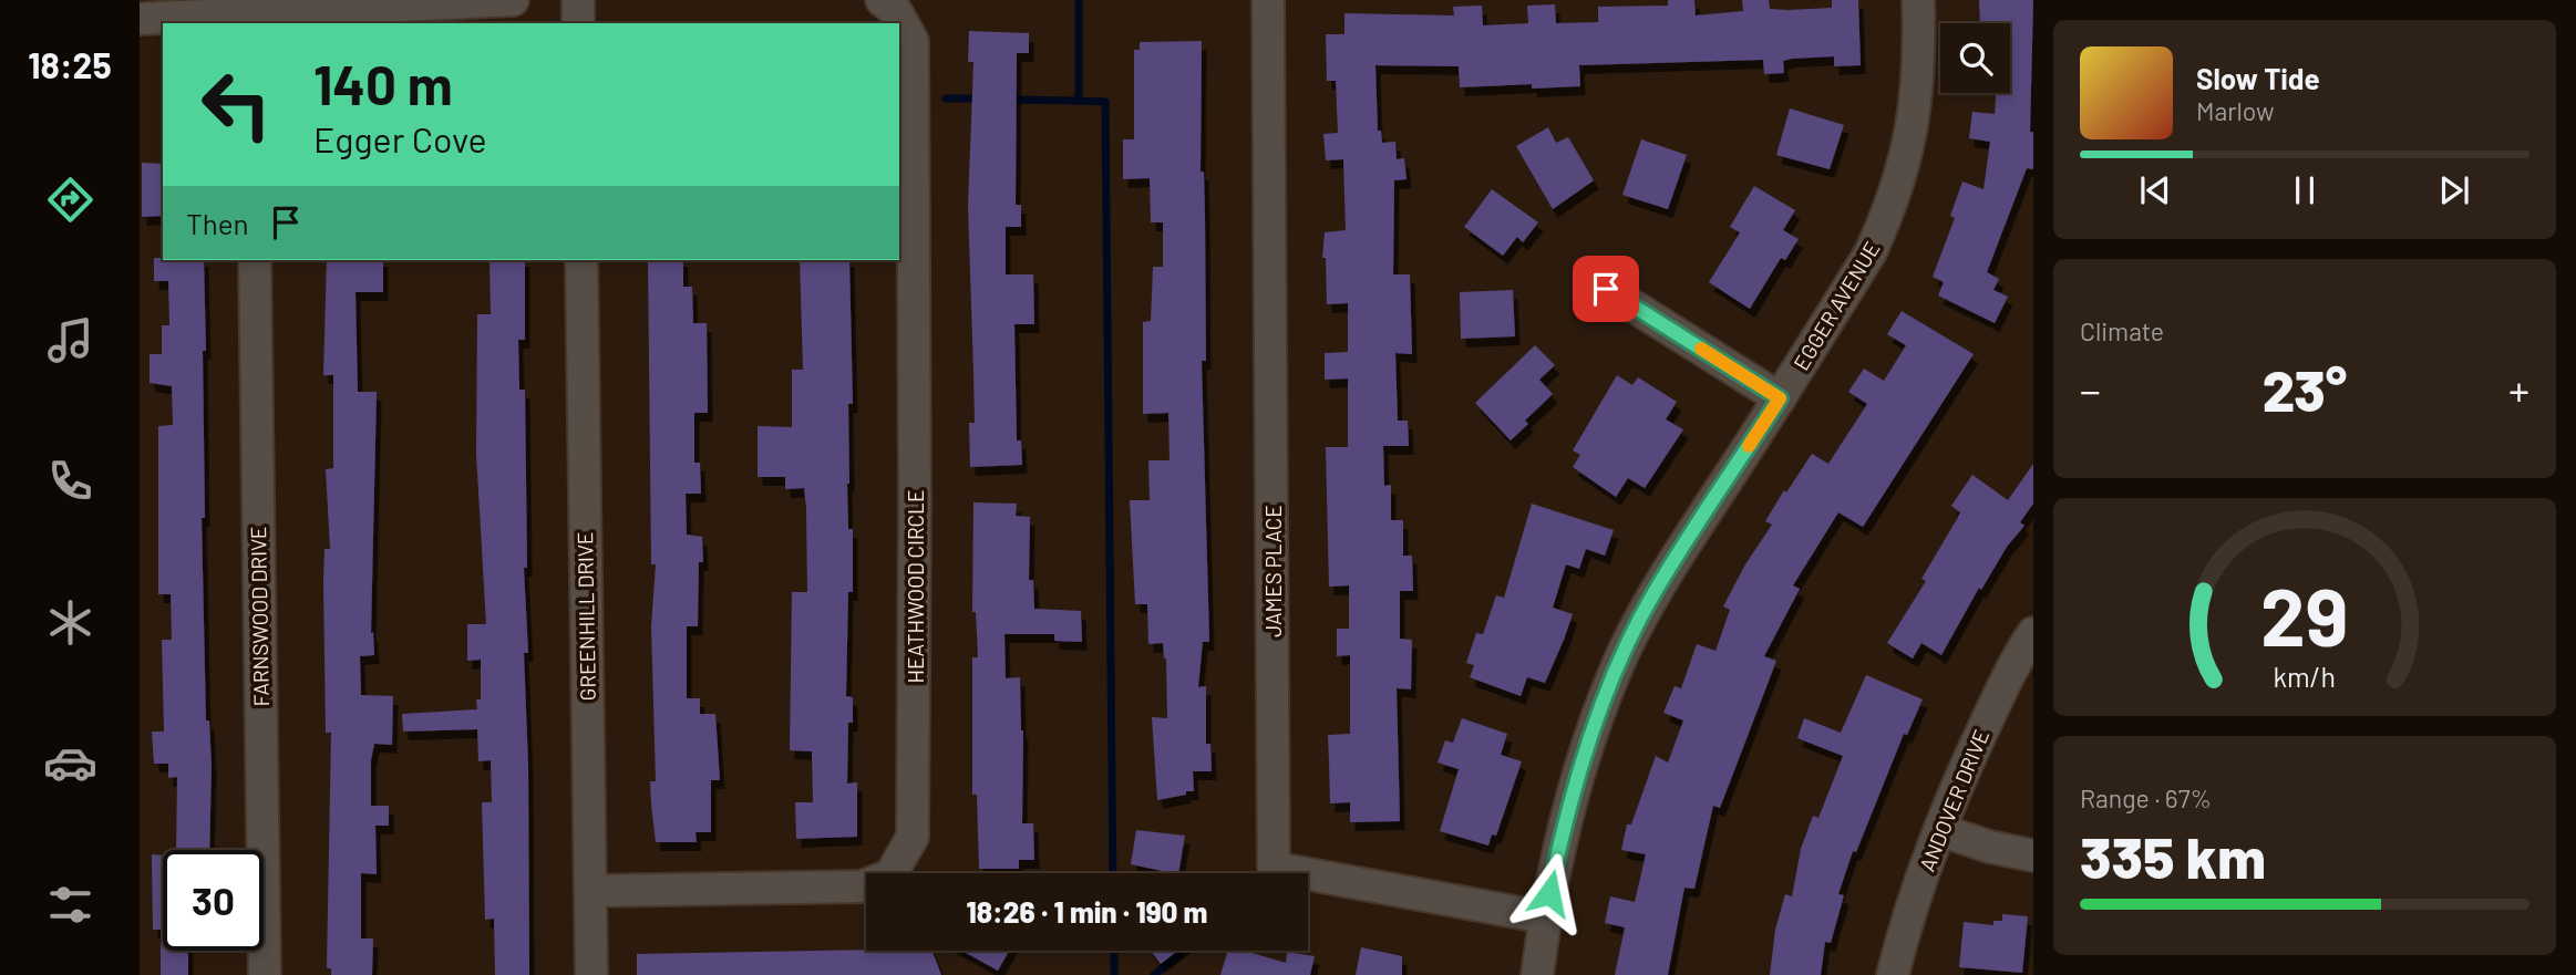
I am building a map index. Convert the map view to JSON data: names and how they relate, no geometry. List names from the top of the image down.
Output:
{
  "streets": {
    "street": [
      "EGGER AVENUE",
      "JAMES PLACE",
      "HEATHWOOD CIRCLE",
      "FARNSWOOD DRIVE",
      "GREENHILL DRIVE",
      "ANDOVER DRIVE"
    ]
  },
  "crossings": [
    ["EGGER AVENUE", "JAMES PLACE"],
    ["HEATHWOOD CIRCLE", "GREENHILL DRIVE"]
  ],
  "page": {
    "tabs": "18:25",
    "turn": ["140 m", "Egger Cove"],
    "song": ["Slow Tide", "Marlow"],
    "then": "Then",
    "tile": [
      "Climate",
      ["Range · 67%", "335 km"]
    ],
    "heat": ["−", "23°", "+"],
    "limit": "30",
    "trip": "18:26 · 1 min · 190 m",
    "gauge": ["29", "km/h"]
  }
}
